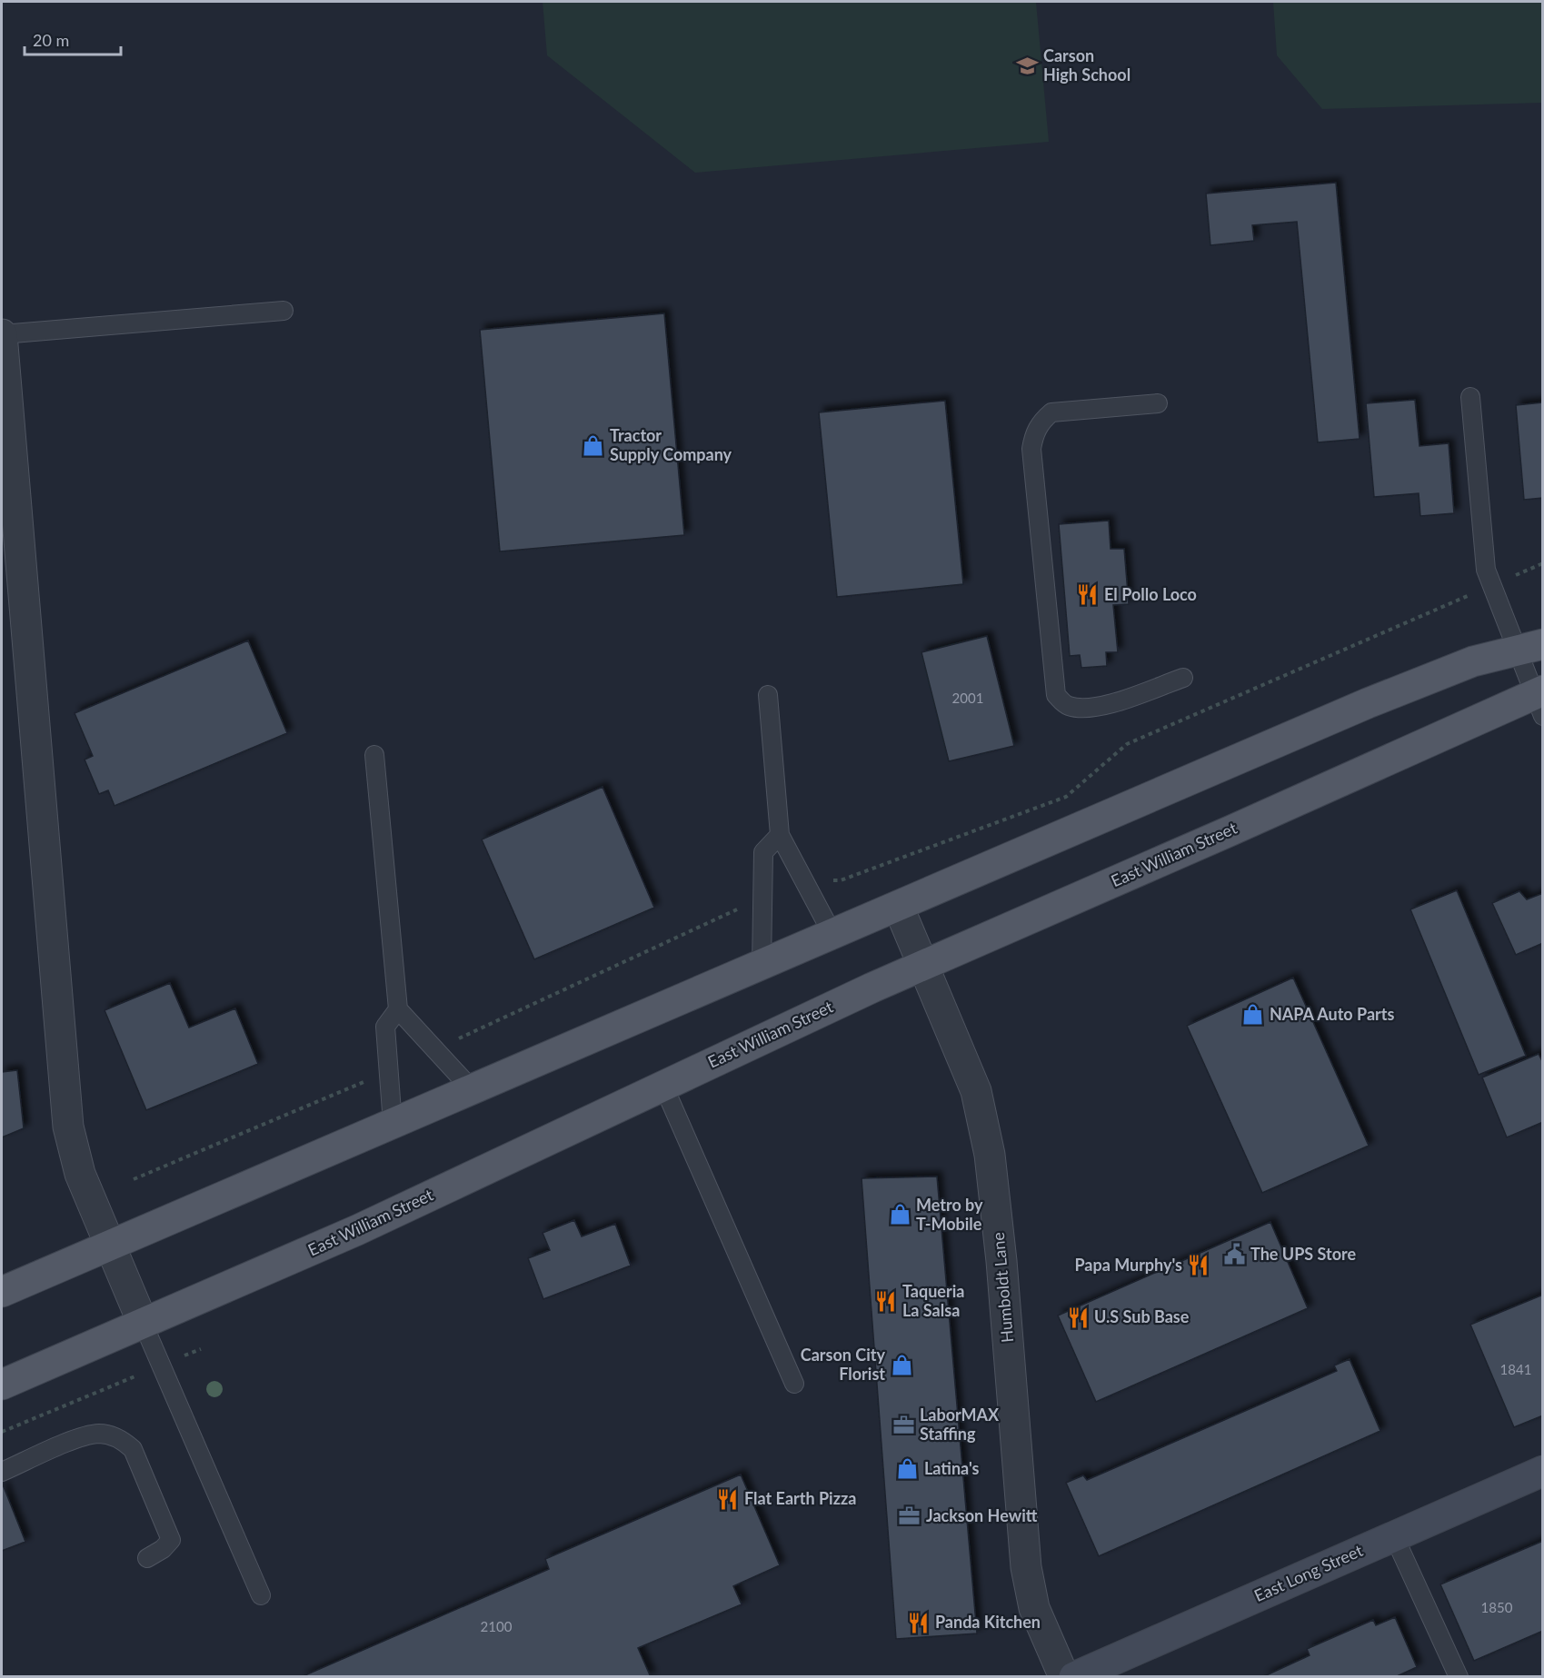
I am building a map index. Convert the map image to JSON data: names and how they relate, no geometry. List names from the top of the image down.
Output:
{
  "streets": {
    "main road": ["East William Street"],
    "street": ["Humboldt Lane", "East Long Street"]
  },
  "crossings": [
    ["East William Street", "Humboldt Lane"]
  ],
  "places": {
    "school or university": ["Carson High School"],
    "shop": [
      "Tractor Supply Company",
      "NAPA Auto Parts",
      "Metro by T-Mobile",
      "Carson City Florist",
      "Latina's"
    ],
    "restaurant": [
      "El Pollo Loco",
      "Papa Murphy's",
      "Taqueria La Salsa",
      "U.S Sub Base",
      "Flat Earth Pizza",
      "Panda Kitchen"
    ],
    "public building": ["The UPS Store"],
    "office": ["LaborMAX Staffing", "Jackson Hewitt"]
  },
  "house_numbers": [
    "2001",
    "1841",
    "1850",
    "2100"
  ],
  "scale_bar": "20 m"
}
